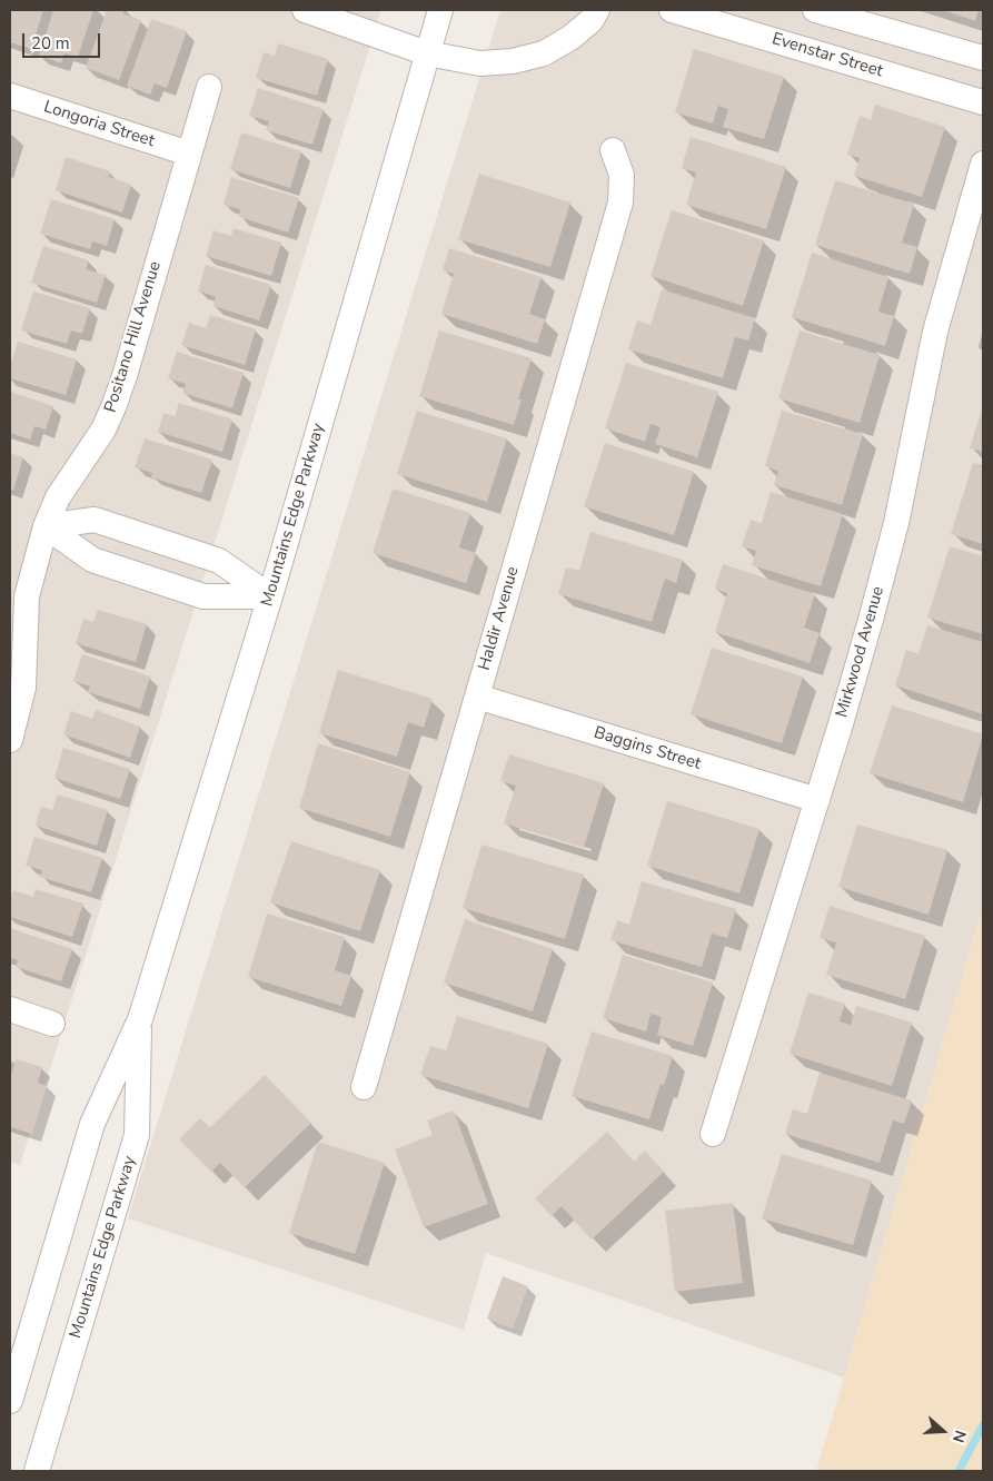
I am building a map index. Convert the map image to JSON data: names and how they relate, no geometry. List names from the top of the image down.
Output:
{
  "streets": {
    "street": [
      "Evenstar Street",
      "Longoria Street",
      "Positano Hill Avenue",
      "Mountains Edge Parkway",
      "Haldir Avenue",
      "Mirkwood Avenue",
      "Baggins Street"
    ]
  },
  "crossings": [
    ["Longoria Street", "Positano Hill Avenue"],
    ["Haldir Avenue", "Baggins Street"],
    ["Mirkwood Avenue", "Baggins Street"]
  ],
  "scale_bar": "20 m",
  "north": "right"
}
